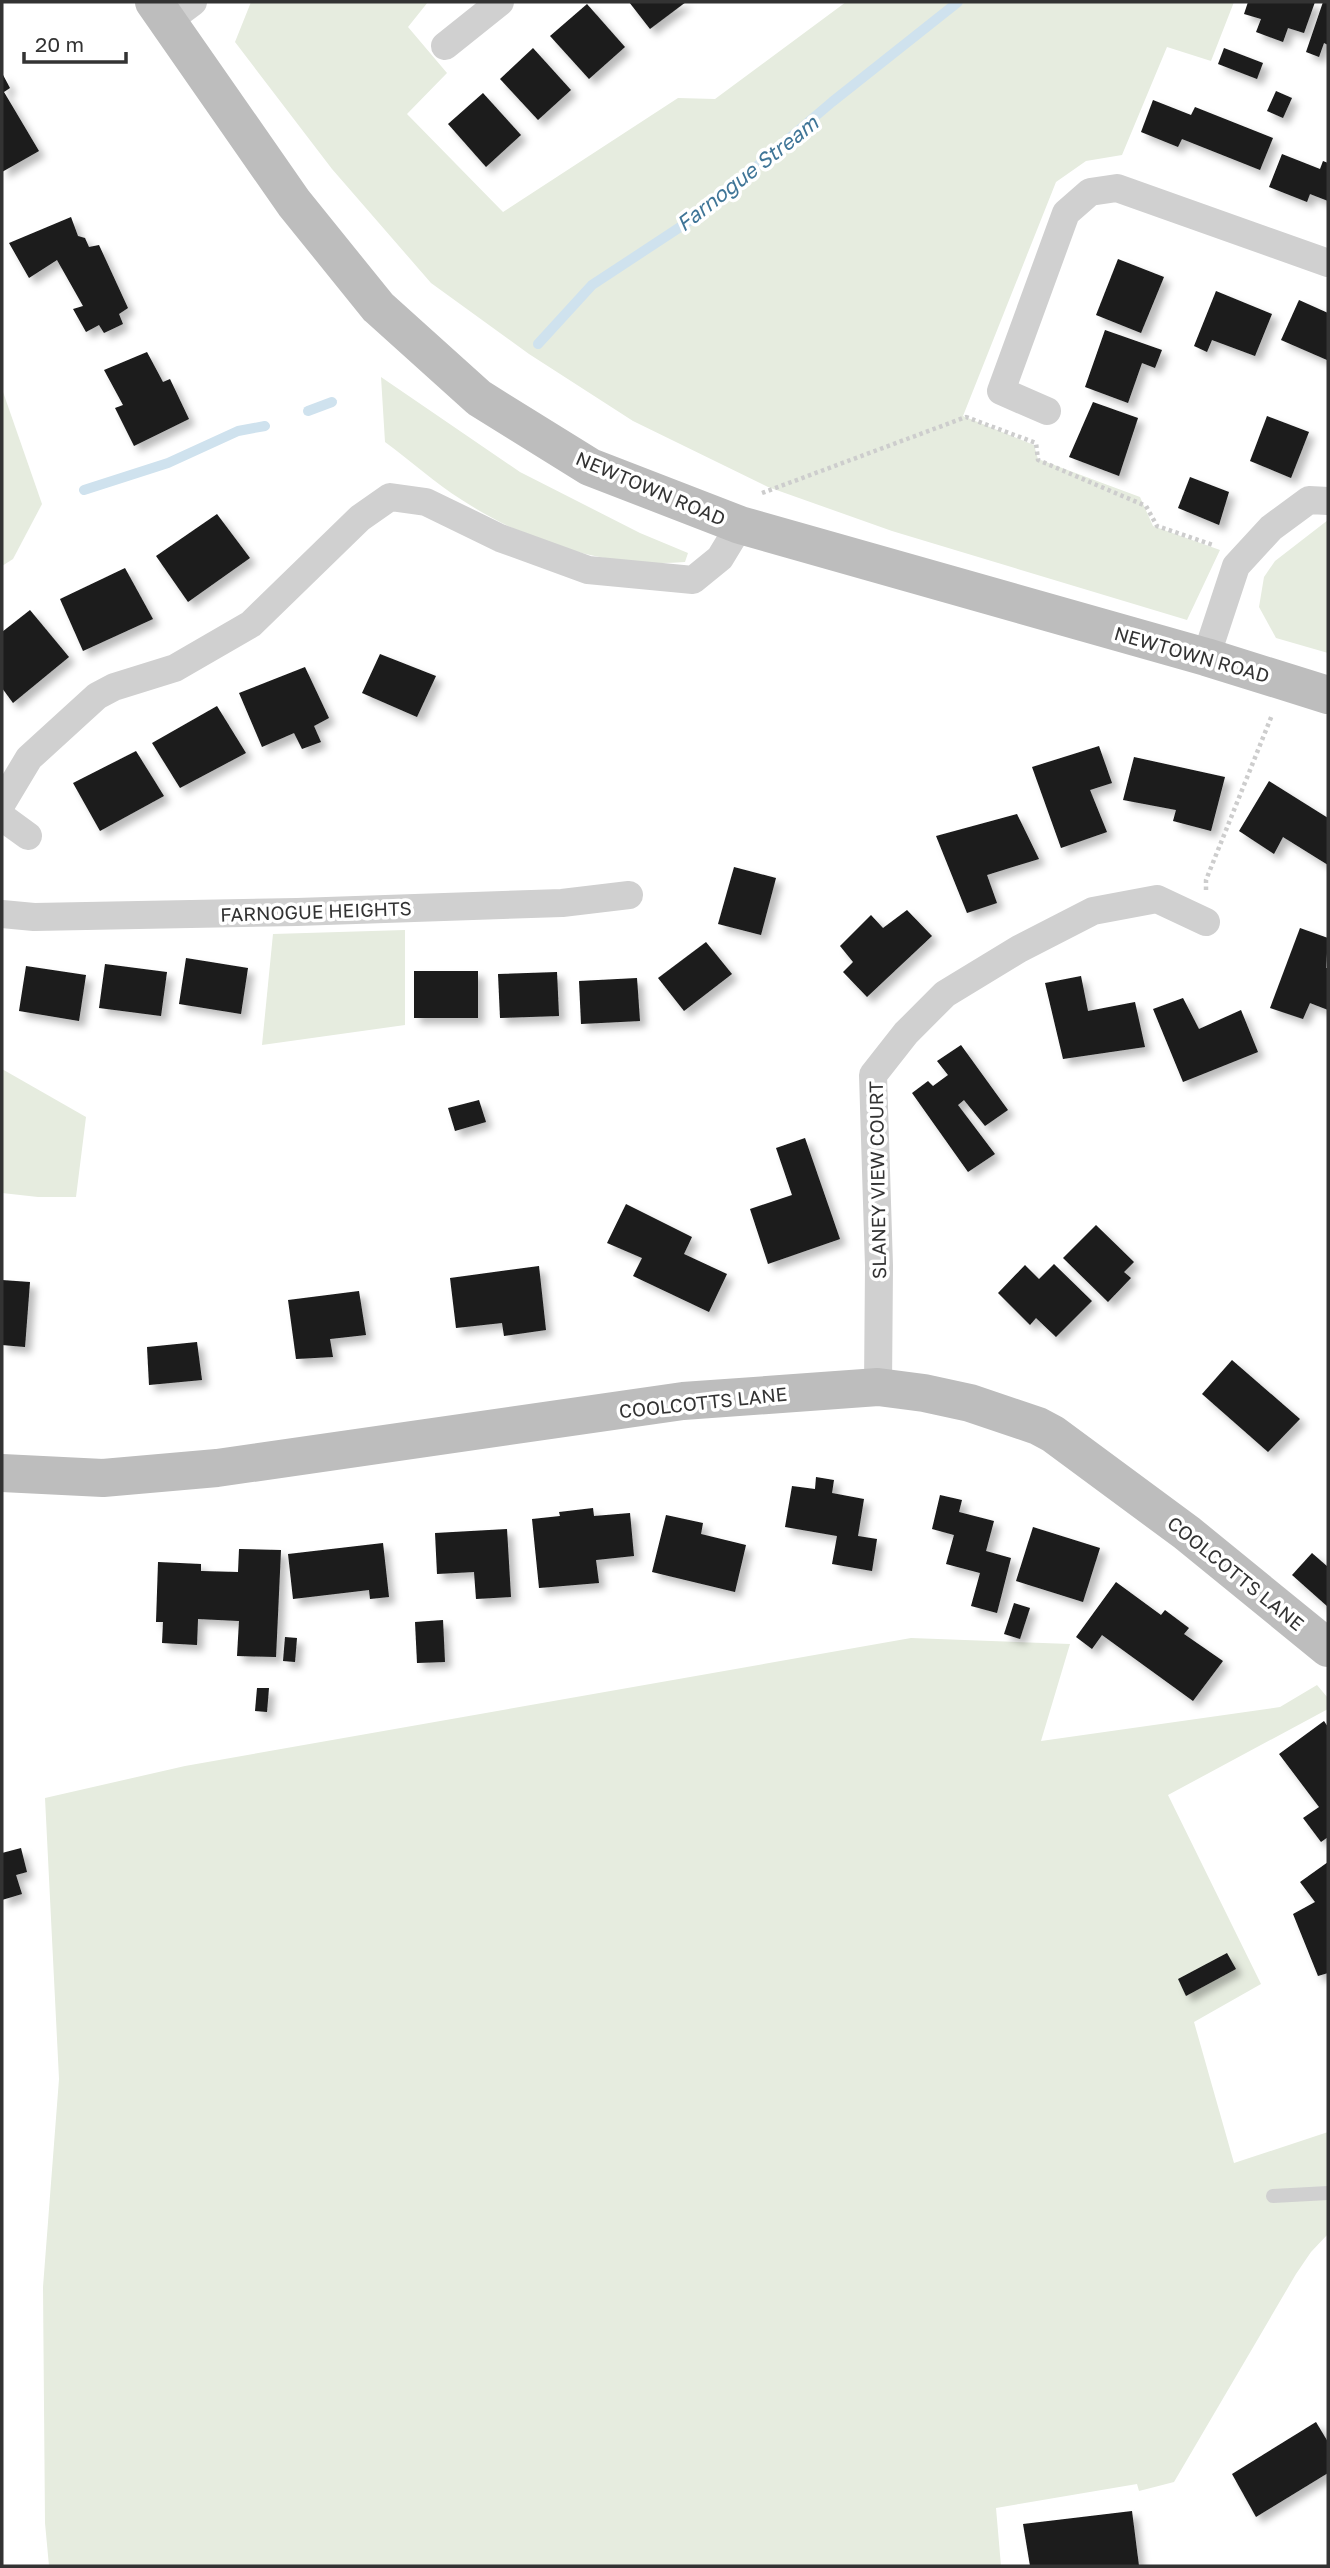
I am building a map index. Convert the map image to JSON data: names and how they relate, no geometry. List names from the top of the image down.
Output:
{
  "streets": {
    "street": [
      "NEWTOWN ROAD",
      "FARNOGUE HEIGHTS",
      "SLANEY VIEW COURT",
      "COOLCOTTS LANE"
    ]
  },
  "crossings": [
    ["SLANEY VIEW COURT", "COOLCOTTS LANE"]
  ],
  "water": ["Farnogue Stream"],
  "scale_bar": "20 m"
}
